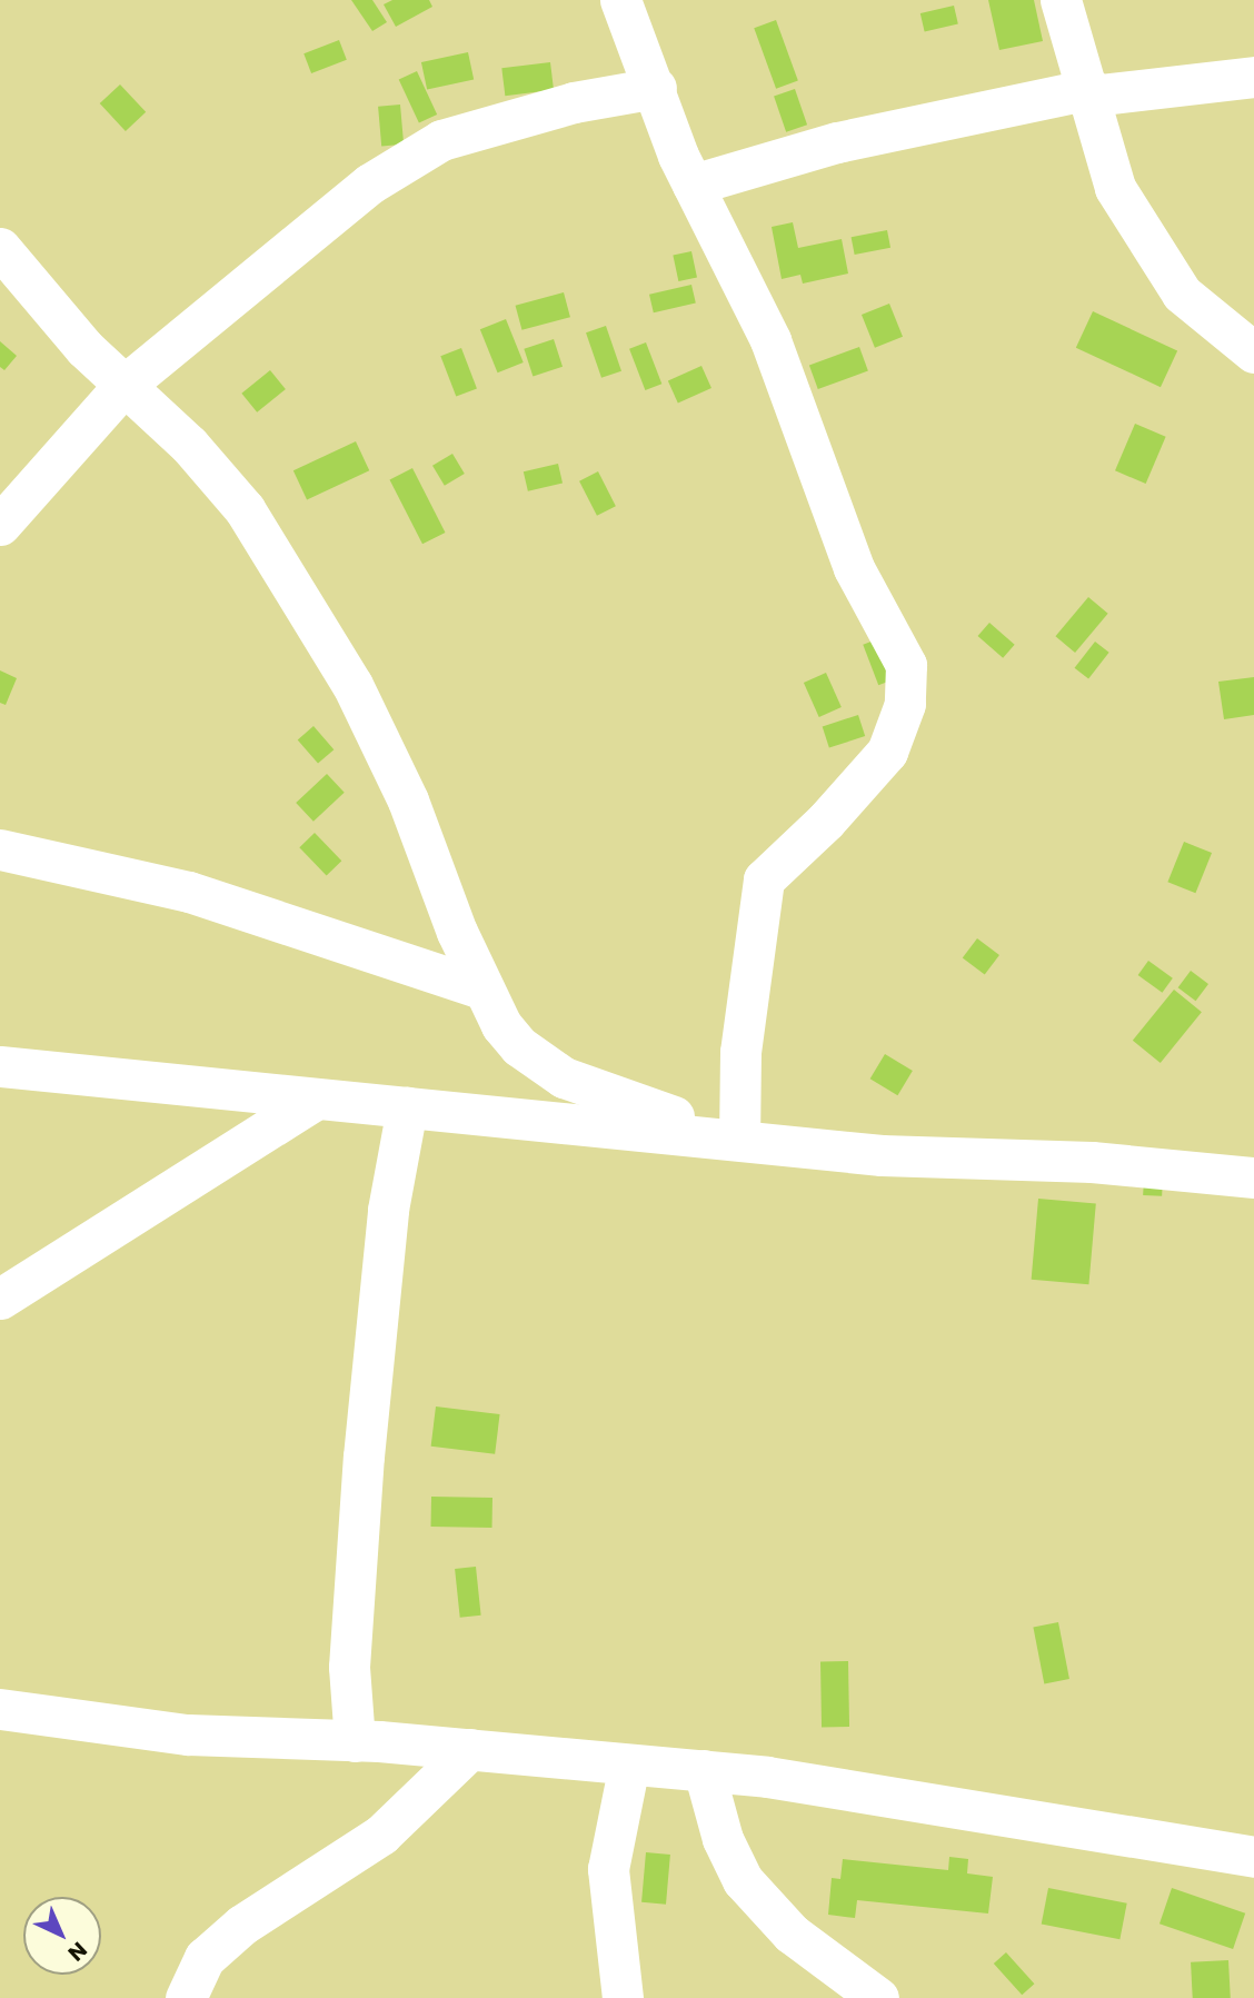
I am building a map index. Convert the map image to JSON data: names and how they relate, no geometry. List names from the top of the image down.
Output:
{
  "north": "bottom right"
}
